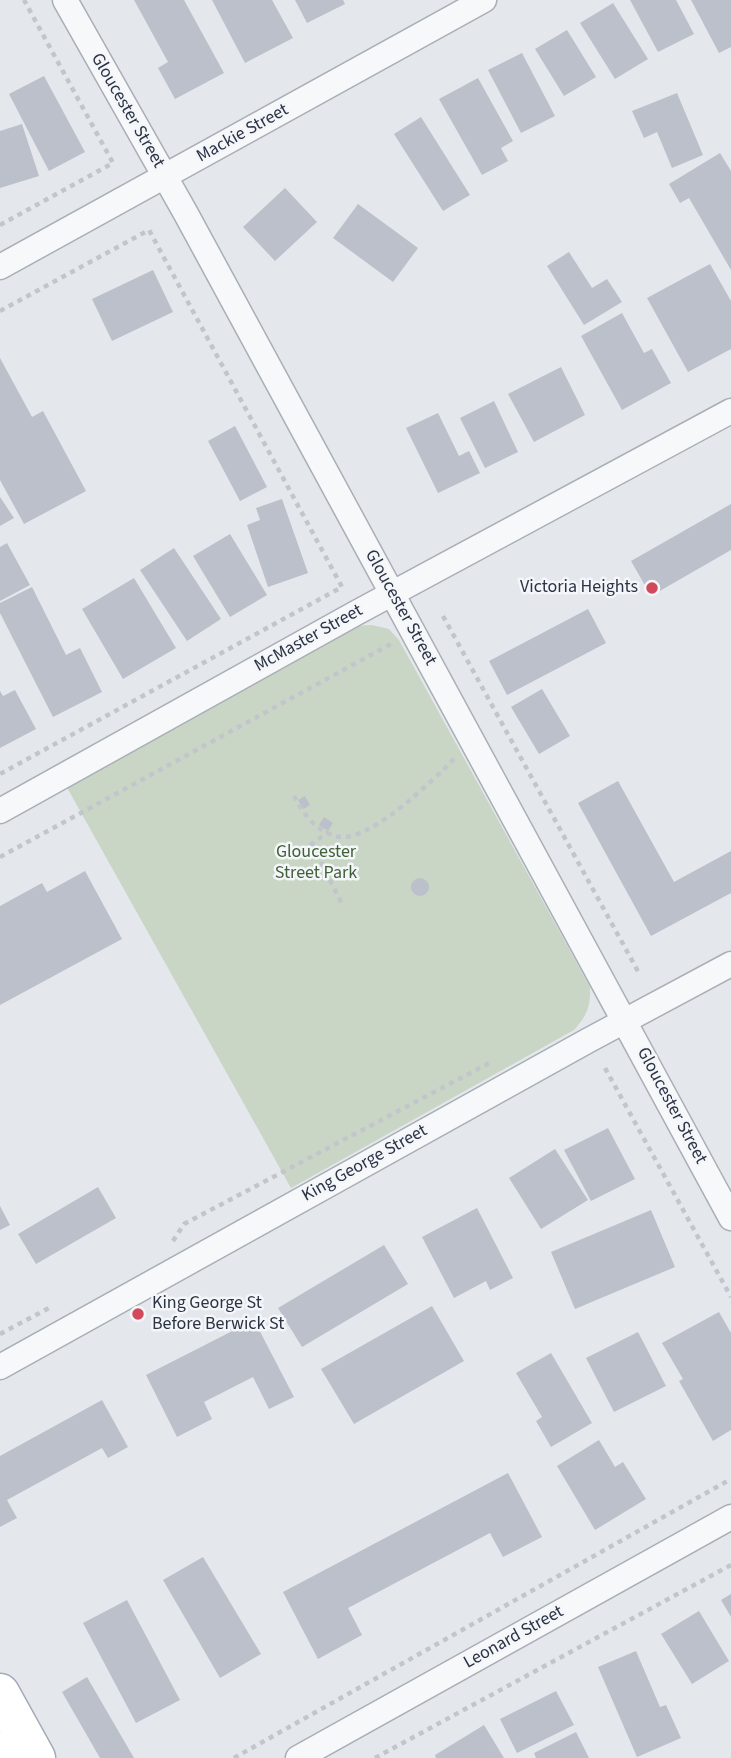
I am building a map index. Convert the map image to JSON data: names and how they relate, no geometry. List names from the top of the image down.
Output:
{
  "streets": {
    "street": [
      "Gloucester Street",
      "Mackie Street",
      "McMaster Street",
      "King George Street",
      "Leonard Street"
    ]
  },
  "crossings": [
    ["Gloucester Street", "Mackie Street"],
    ["Gloucester Street", "McMaster Street"],
    ["Gloucester Street", "King George Street"]
  ],
  "parks": ["Gloucester Street Park"],
  "places": ["Victoria Heights", "King George St Before Berwick St"]
}
